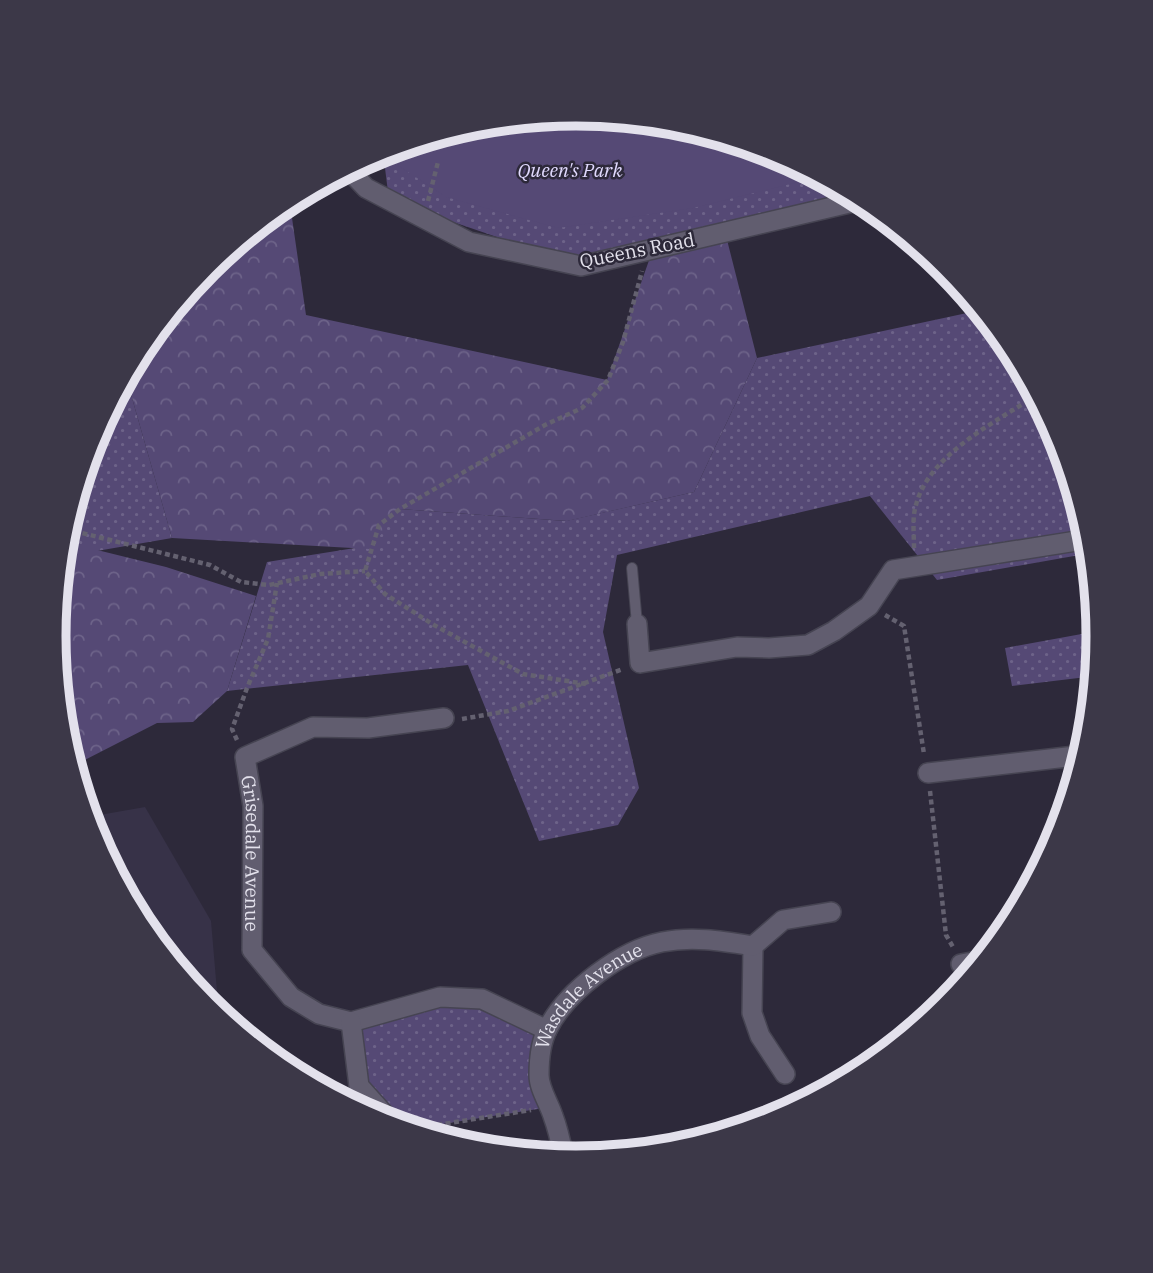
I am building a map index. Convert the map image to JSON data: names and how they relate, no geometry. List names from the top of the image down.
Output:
{
  "streets": {
    "street": ["Queens Road", "Grisedale Avenue", "Wasdale Avenue"]
  },
  "parks": ["Queen's Park"]
}
